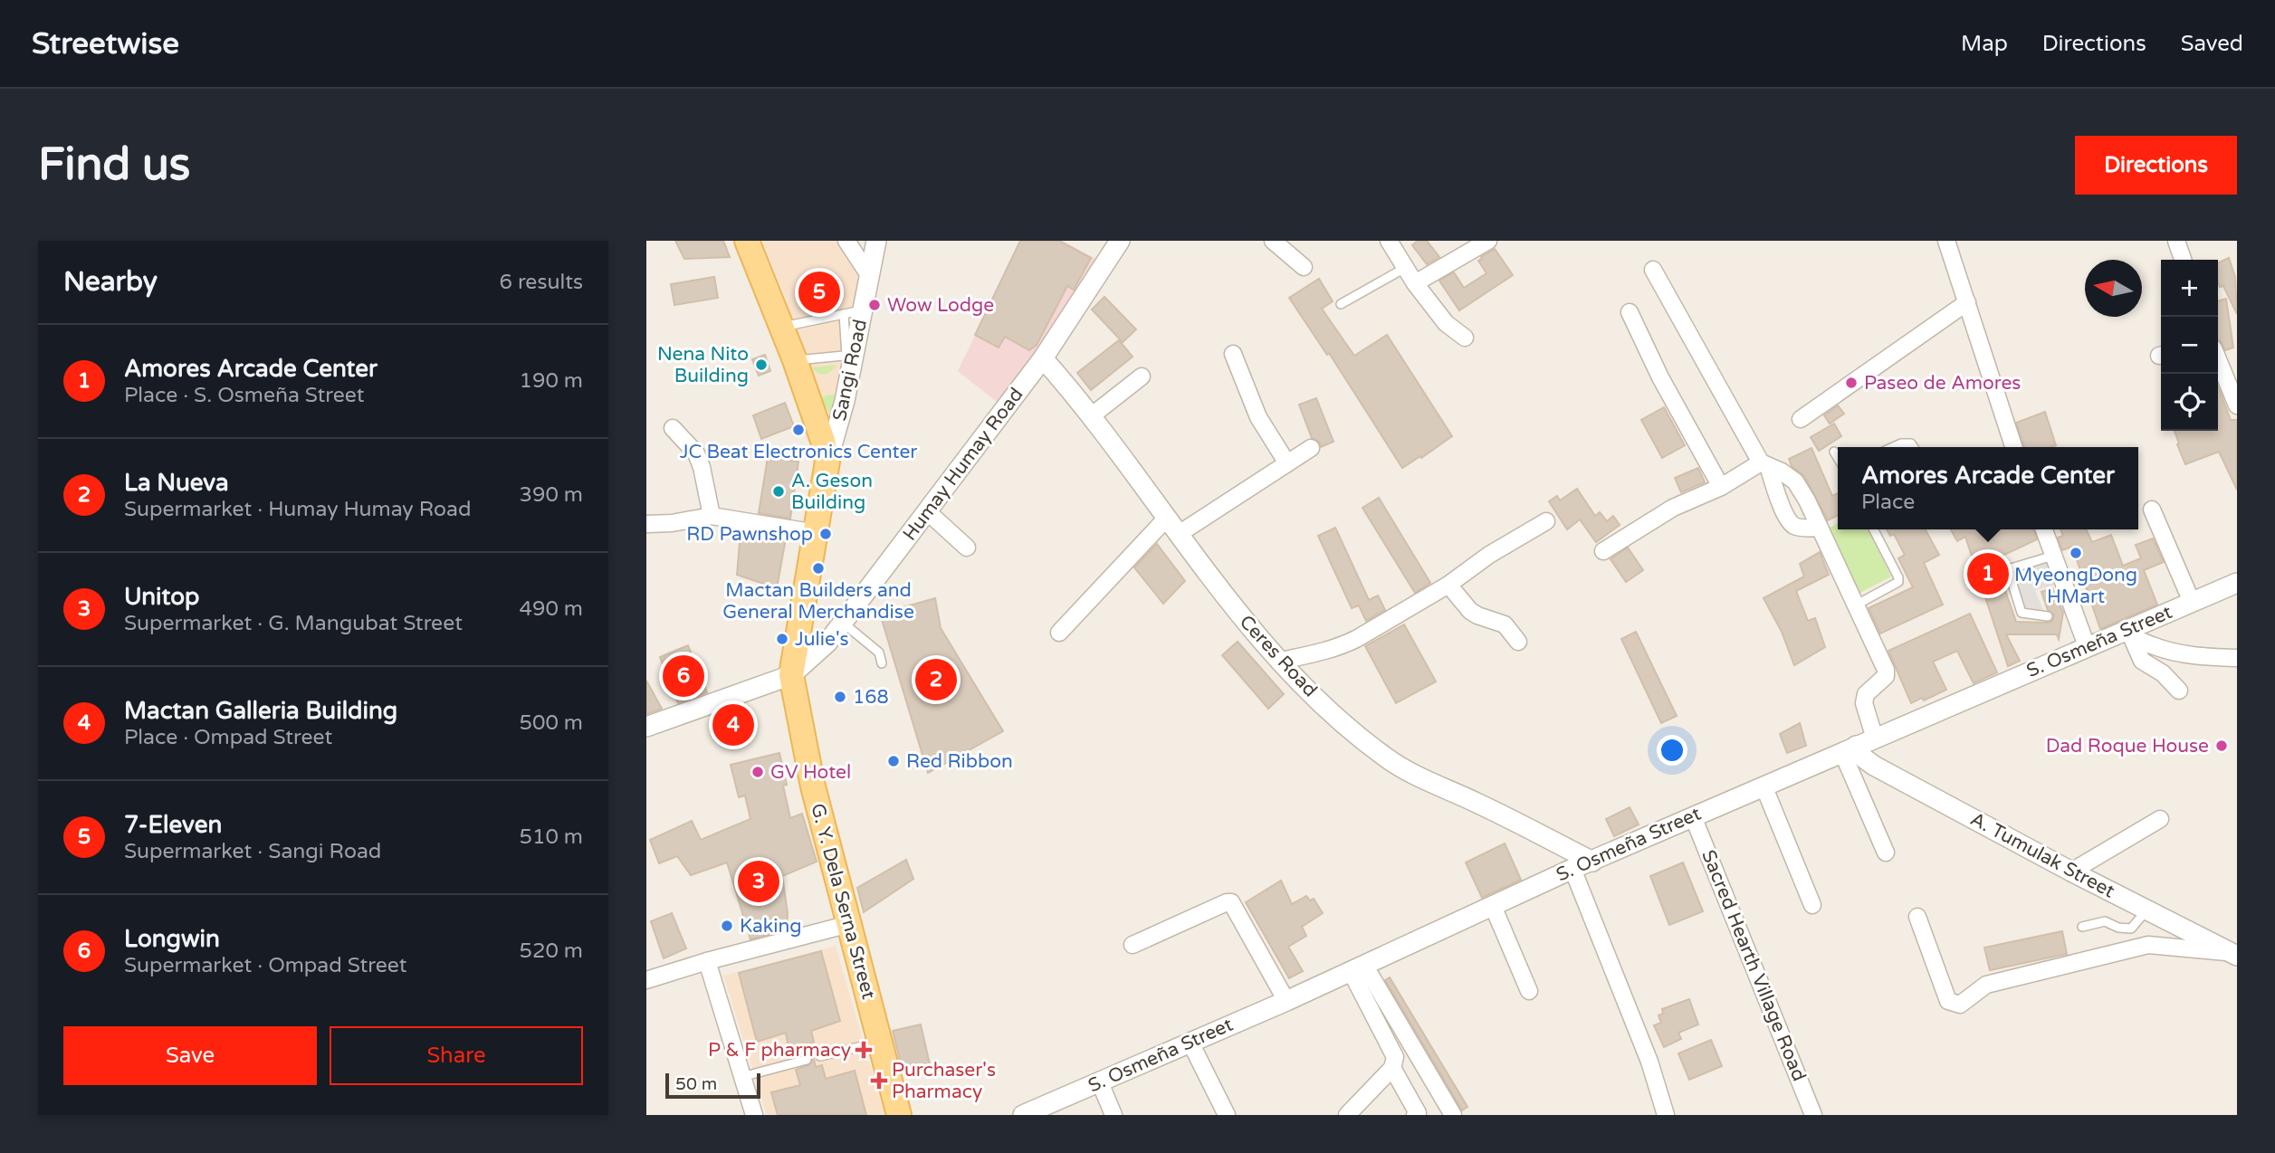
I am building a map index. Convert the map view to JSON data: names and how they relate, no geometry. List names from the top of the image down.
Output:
{
  "streets": {
    "main road": ["G. Y. Dela Serna Street"],
    "street": [
      "Sangi Road",
      "Humay Humay Road",
      "S. Osmeña Street",
      "Ceres Road",
      "A. Tumulak Street",
      "Sacred Hearth Village Road"
    ]
  },
  "crossings": [
    ["Sangi Road", "G. Y. Dela Serna Street"],
    ["Humay Humay Road", "Ceres Road"],
    ["Humay Humay Road", "G. Y. Dela Serna Street"],
    ["S. Osmeña Street", "Ceres Road"],
    ["S. Osmeña Street", "A. Tumulak Street"],
    ["S. Osmeña Street", "Sacred Hearth Village Road"]
  ],
  "places": {
    "other": [
      "Wow Lodge",
      "Nena Nito Building",
      "Paseo de Amores",
      "JC Beat Electronics Center",
      "A. Geson Building",
      "RD Pawnshop",
      "MyeongDong HMart",
      "Mactan Builders and General Merchandise",
      "Julie's",
      "168",
      "Dad Roque House",
      "Red Ribbon",
      "GV Hotel",
      "Kaking"
    ],
    "health": ["P & F pharmacy", "Purchaser's Pharmacy"]
  },
  "scale_bar": "50 m",
  "north": "left",
  "page": {
    "header": "Streetwise",
    "nav": ["Map", "Directions", "Saved"],
    "buttons": [
      "Directions",
      ["Save", "Share"]
    ],
    "title": "Find us",
    "heading": ["Nearby", "6 results"],
    "map_buttons": ["+", "−"],
    "pins": [
      "5",
      "1",
      "6",
      "2",
      "4",
      "3"
    ],
    "list": [
      {
        "mark": "1",
        "name": "Amores Arcade Center",
        "note": "Place · S. Osmeña Street",
        "value": "190 m"
      },
      {
        "mark": "2",
        "name": "La Nueva",
        "note": "Supermarket · Humay Humay Road",
        "value": "390 m"
      },
      {
        "mark": "3",
        "name": "Unitop",
        "note": "Supermarket · G. Mangubat Street",
        "value": "490 m"
      },
      {
        "mark": "4",
        "name": "Mactan Galleria Building",
        "note": "Place · Ompad Street",
        "value": "500 m"
      },
      {
        "mark": "5",
        "name": "7-Eleven",
        "note": "Supermarket · Sangi Road",
        "value": "510 m"
      },
      {
        "mark": "6",
        "name": "Longwin",
        "note": "Supermarket · Ompad Street",
        "value": "520 m"
      }
    ],
    "popup": ["Amores Arcade Center", "Place"],
    "scale": "50 m"
  }
}
